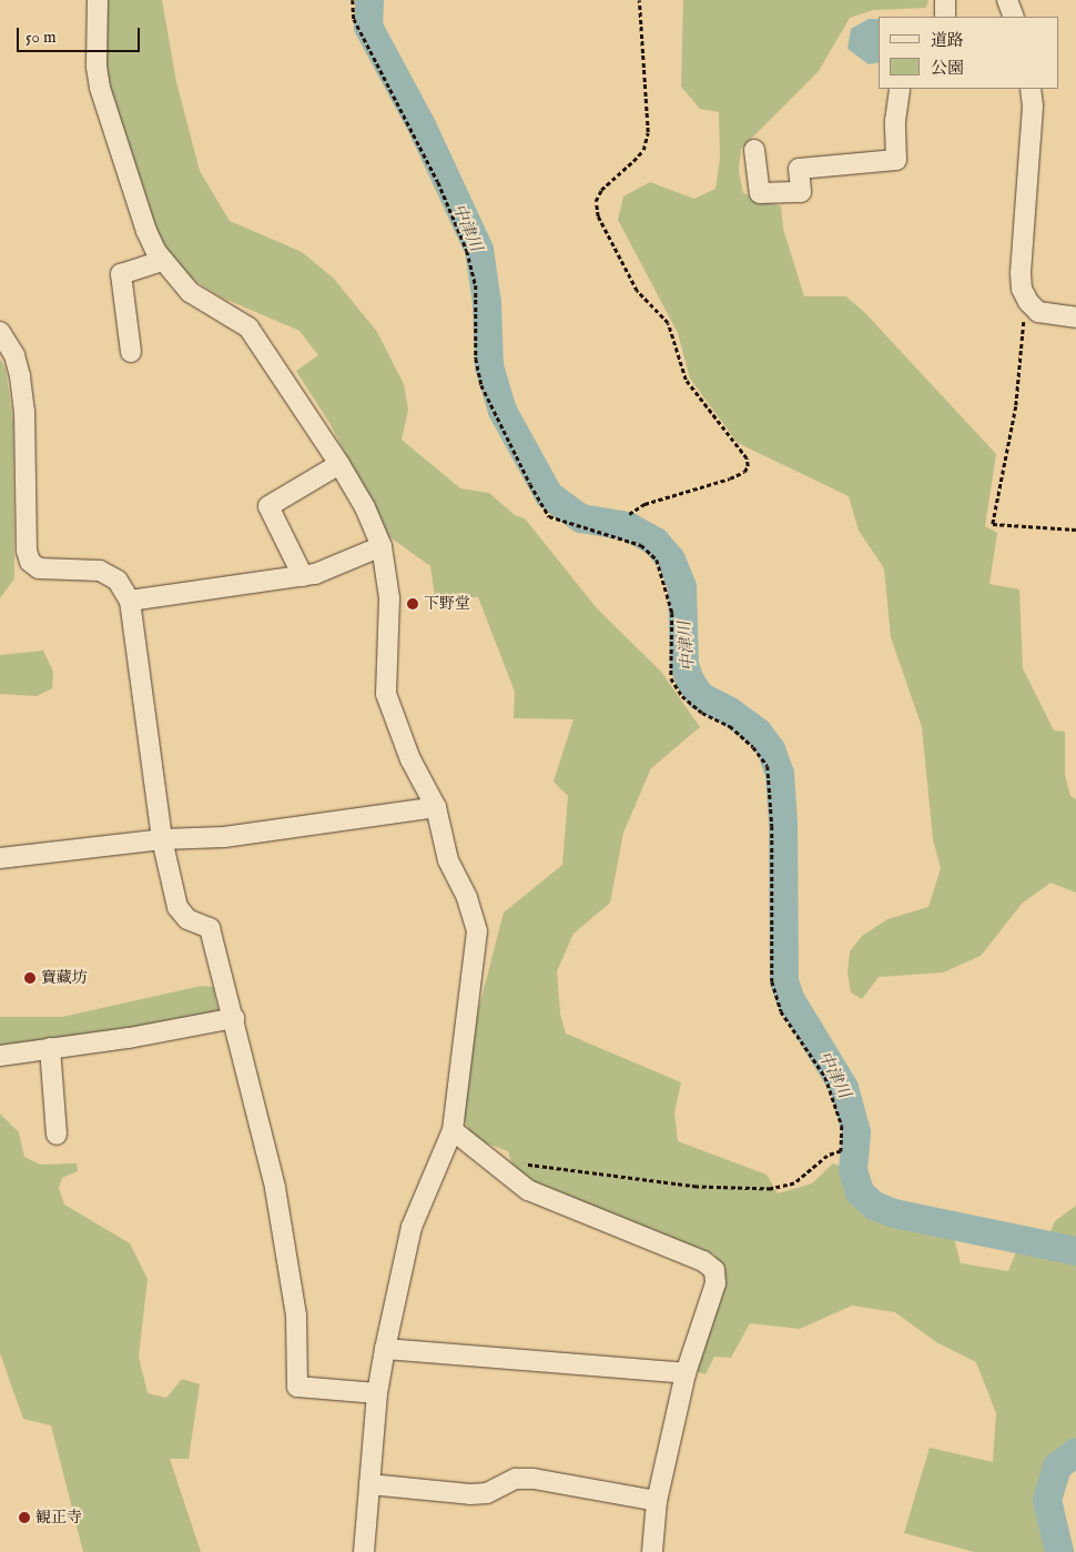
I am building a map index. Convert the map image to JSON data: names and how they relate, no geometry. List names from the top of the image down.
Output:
{
  "water": ["中津川"],
  "places": ["下野堂", "寶藏坊", "観正寺"],
  "legend": ["道路", "公園"],
  "scale_bar": "50 m"
}
